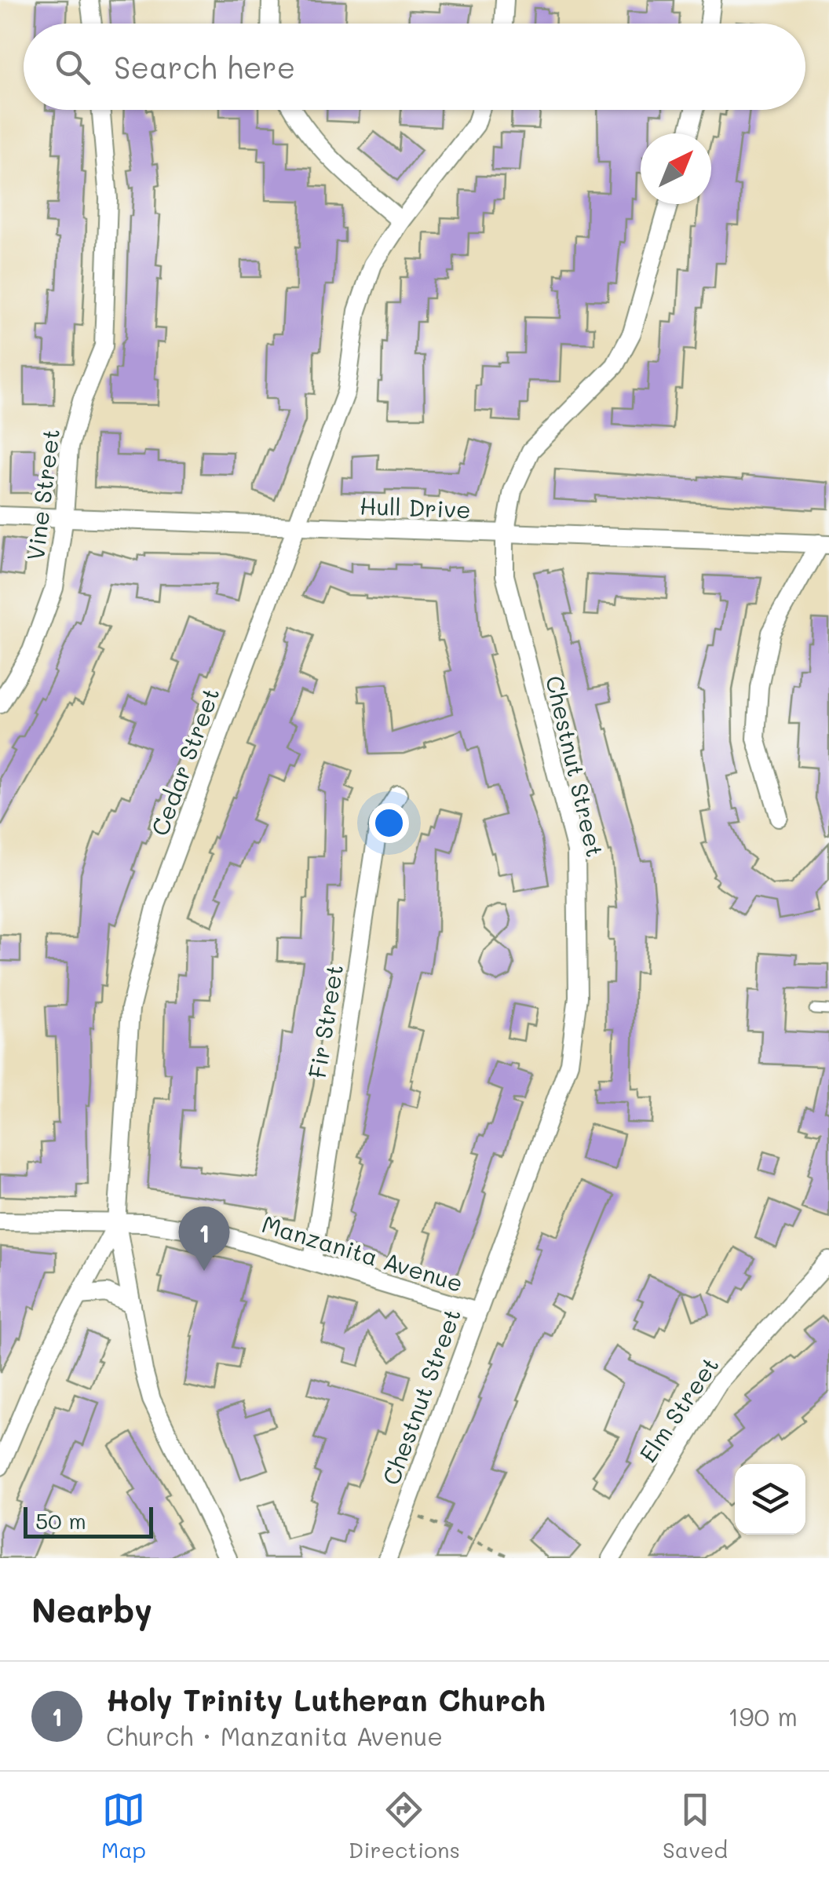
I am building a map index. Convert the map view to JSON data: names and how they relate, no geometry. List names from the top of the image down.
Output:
{
  "streets": {
    "street": [
      "Vine Street",
      "Hull Drive",
      "Cedar Street",
      "Chestnut Street",
      "Fir Street",
      "Manzanita Avenue",
      "Elm Street"
    ]
  },
  "crossings": [
    ["Vine Street", "Hull Drive"],
    ["Hull Drive", "Cedar Street"],
    ["Hull Drive", "Chestnut Street"],
    ["Cedar Street", "Manzanita Avenue"],
    ["Chestnut Street", "Manzanita Avenue"],
    ["Fir Street", "Manzanita Avenue"]
  ],
  "scale_bar": "50 m",
  "north": "top right",
  "page": {
    "search": "Search here",
    "pins": "1",
    "scale": "50 m",
    "heading": "Nearby",
    "list": [
      {
        "mark": "1",
        "name": "Holy Trinity Lutheran Church",
        "note": "Church · Manzanita Avenue",
        "value": "190 m"
      }
    ],
    "nav": ["Map", "Directions", "Saved"]
  }
}
